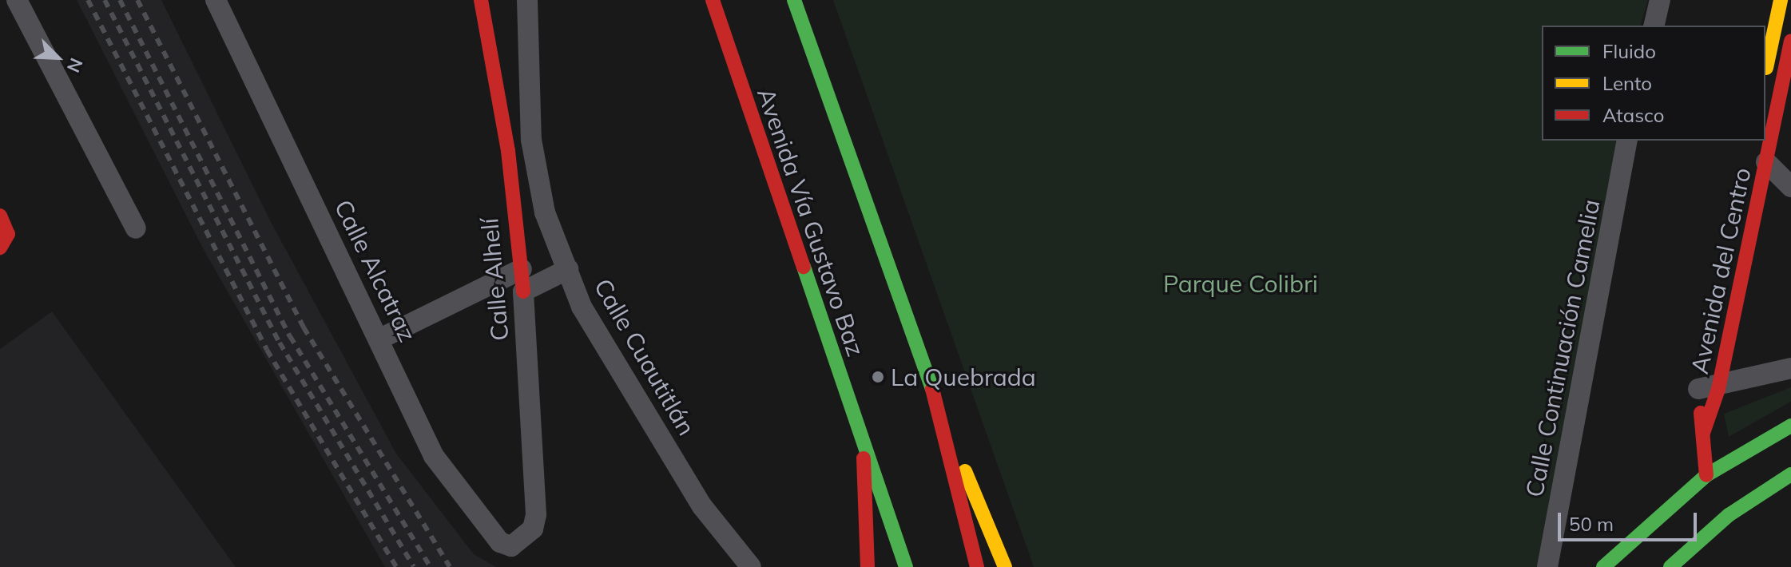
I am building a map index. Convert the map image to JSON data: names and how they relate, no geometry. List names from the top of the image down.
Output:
{
  "streets": {
    "main road": ["Avenida Vía Gustavo Baz", "Avenida del Centro", "Calle Alhelí"],
    "street": ["Calle Alcatraz", "Calle Continuación Camelia", "Calle Cuautitlán"]
  },
  "crossings": [
    ["Calle Alcatraz", "Calle Alhelí"]
  ],
  "parks": ["Parque Colibri"],
  "places": ["La Quebrada"],
  "legend": ["Fluido", "Lento", "Atasco"],
  "scale_bar": "50 m",
  "north": "bottom right"
}
